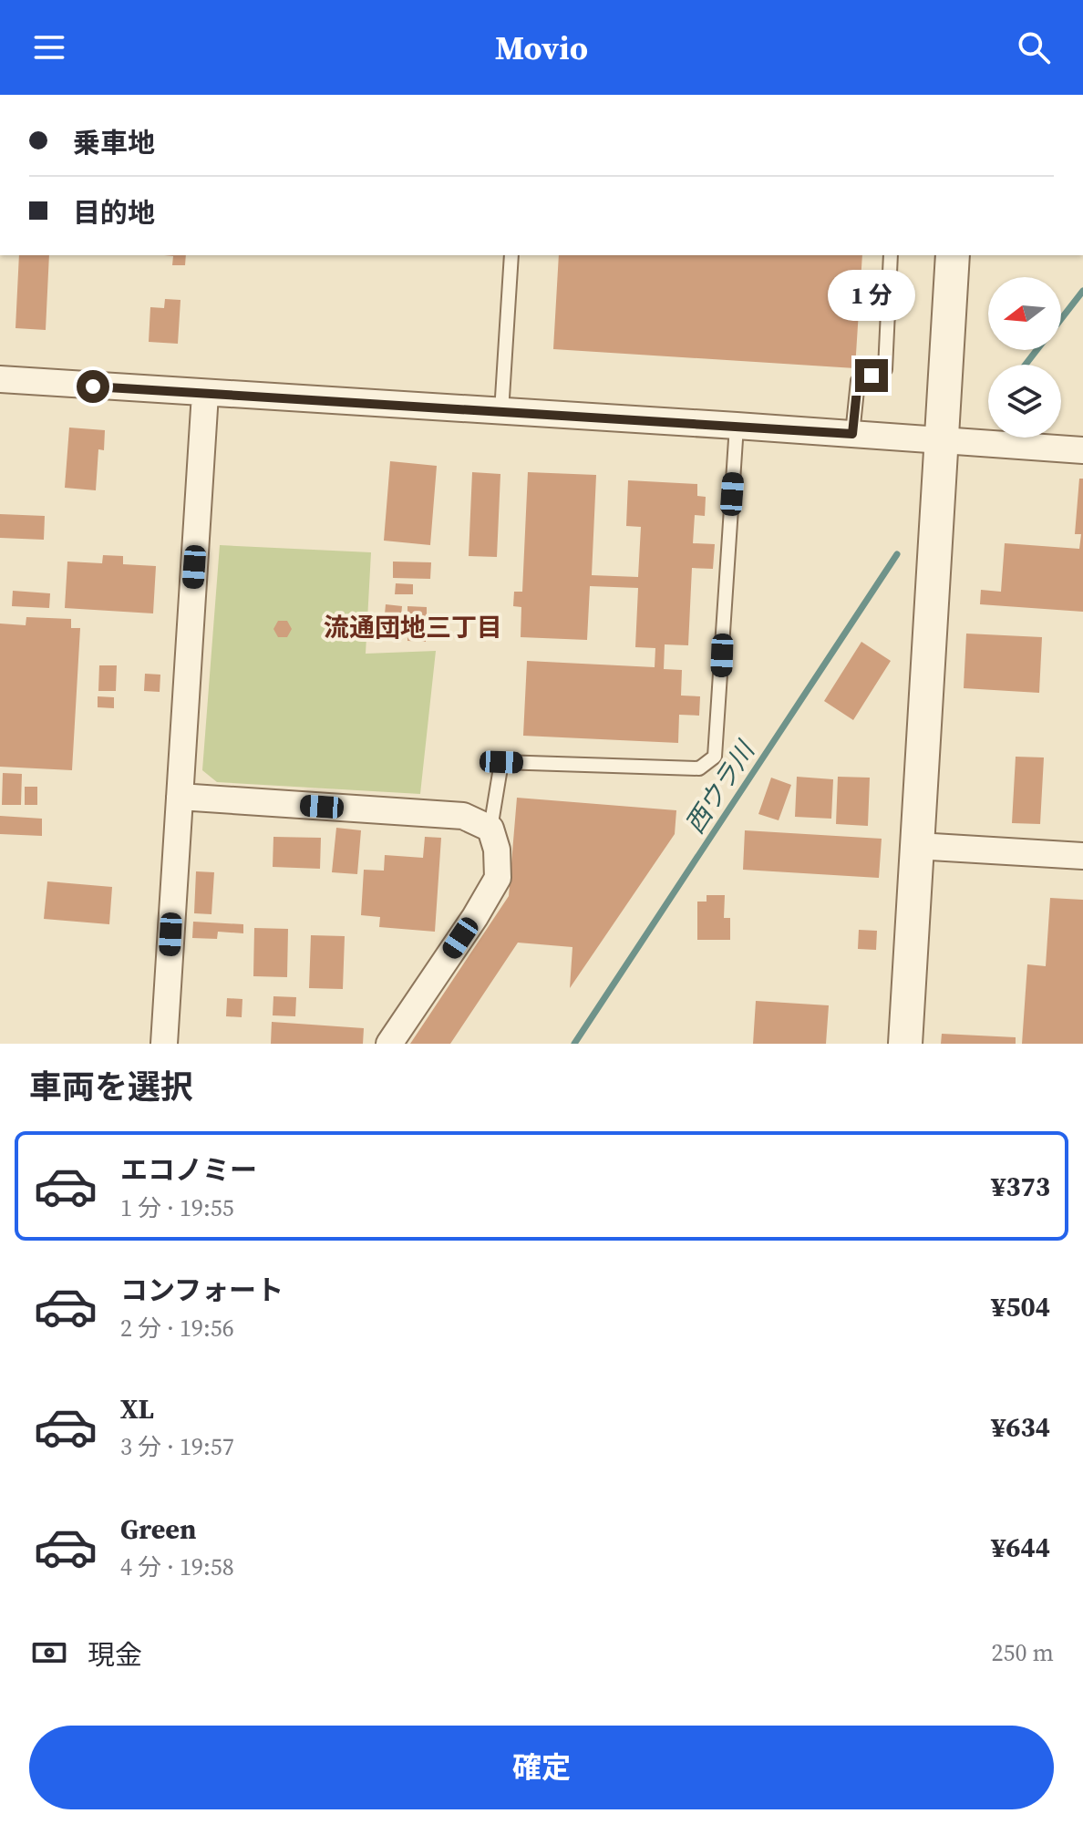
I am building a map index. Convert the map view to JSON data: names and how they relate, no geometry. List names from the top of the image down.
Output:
{
  "districts": ["流通団地三丁目"],
  "water": ["西ウラ川"],
  "north": "left",
  "page": {
    "header": "Movio",
    "banner": ["乗車地", "目的地"],
    "bubble": "1 分",
    "heading": "車両を選択",
    "list": [
      {
        "name": "エコノミー",
        "note": "1 分 · 19:55",
        "value": "¥373"
      },
      {
        "name": "コンフォート",
        "note": "2 分 · 19:56",
        "value": "¥504"
      },
      {
        "name": "XL",
        "note": "3 分 · 19:57",
        "value": "¥634"
      },
      {
        "name": "Green",
        "note": "4 分 · 19:58",
        "value": "¥644"
      }
    ],
    "pay": ["現金", "250 m"],
    "buttons": "確定"
  }
}
